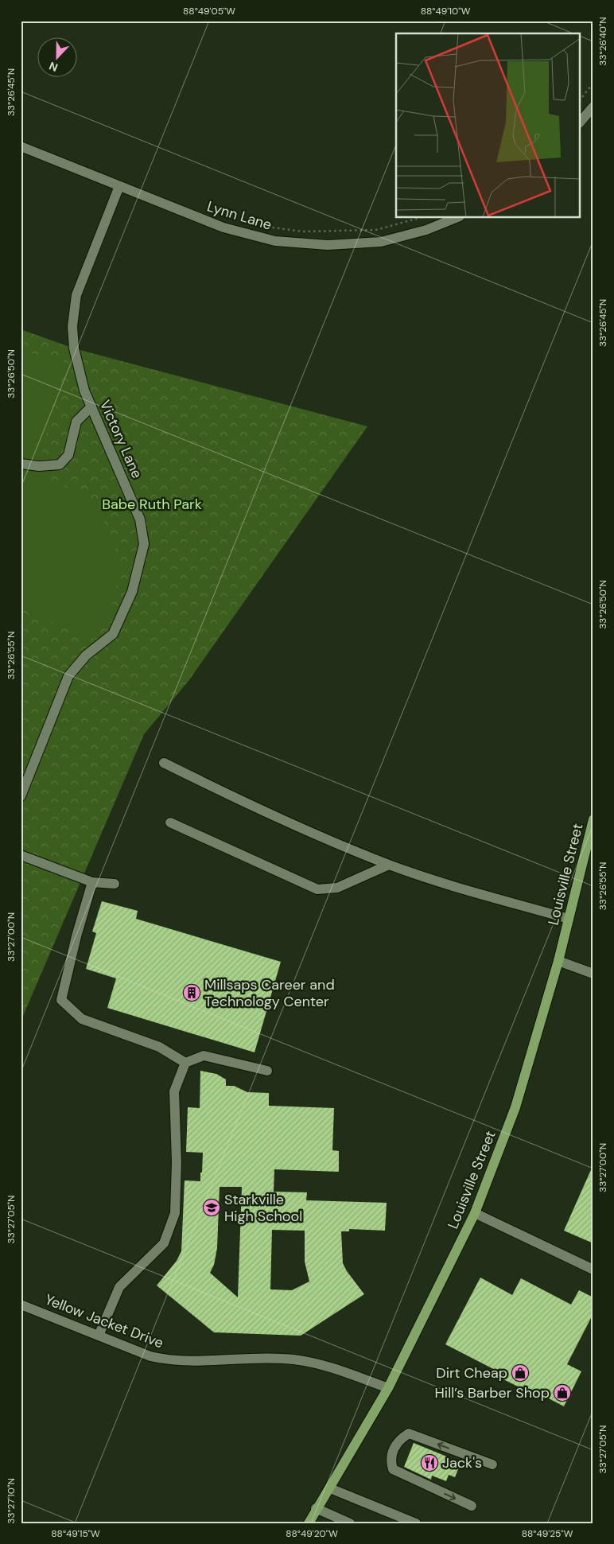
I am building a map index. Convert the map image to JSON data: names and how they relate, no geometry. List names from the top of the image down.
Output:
{
  "streets": {
    "main road": ["Louisville Street"],
    "street": ["Lynn Lane", "Victory Lane", "Yellow Jacket Drive"]
  },
  "crossings": [
    ["Lynn Lane", "Victory Lane"],
    ["Louisville Street", "Yellow Jacket Drive"]
  ],
  "parks": ["Babe Ruth Park"],
  "places": {
    "building": ["Millsaps Career and Technology Center"],
    "school or university": ["Starkville High School"],
    "shop": ["Dirt Cheap", "Hill’s Barber Shop"],
    "restaurant": ["Jack's"]
  },
  "north": "bottom",
  "coordinates": [
    "88°49'05\"W",
    "88°49'10\"W",
    "33°26'40\"N",
    "33°26'45\"N",
    "33°26'50\"N",
    "33°26'55\"N",
    "33°27'00\"N",
    "33°27'05\"N",
    "33°27'10\"N",
    "88°49'15\"W",
    "88°49'20\"W",
    "88°49'25\"W"
  ]
}
